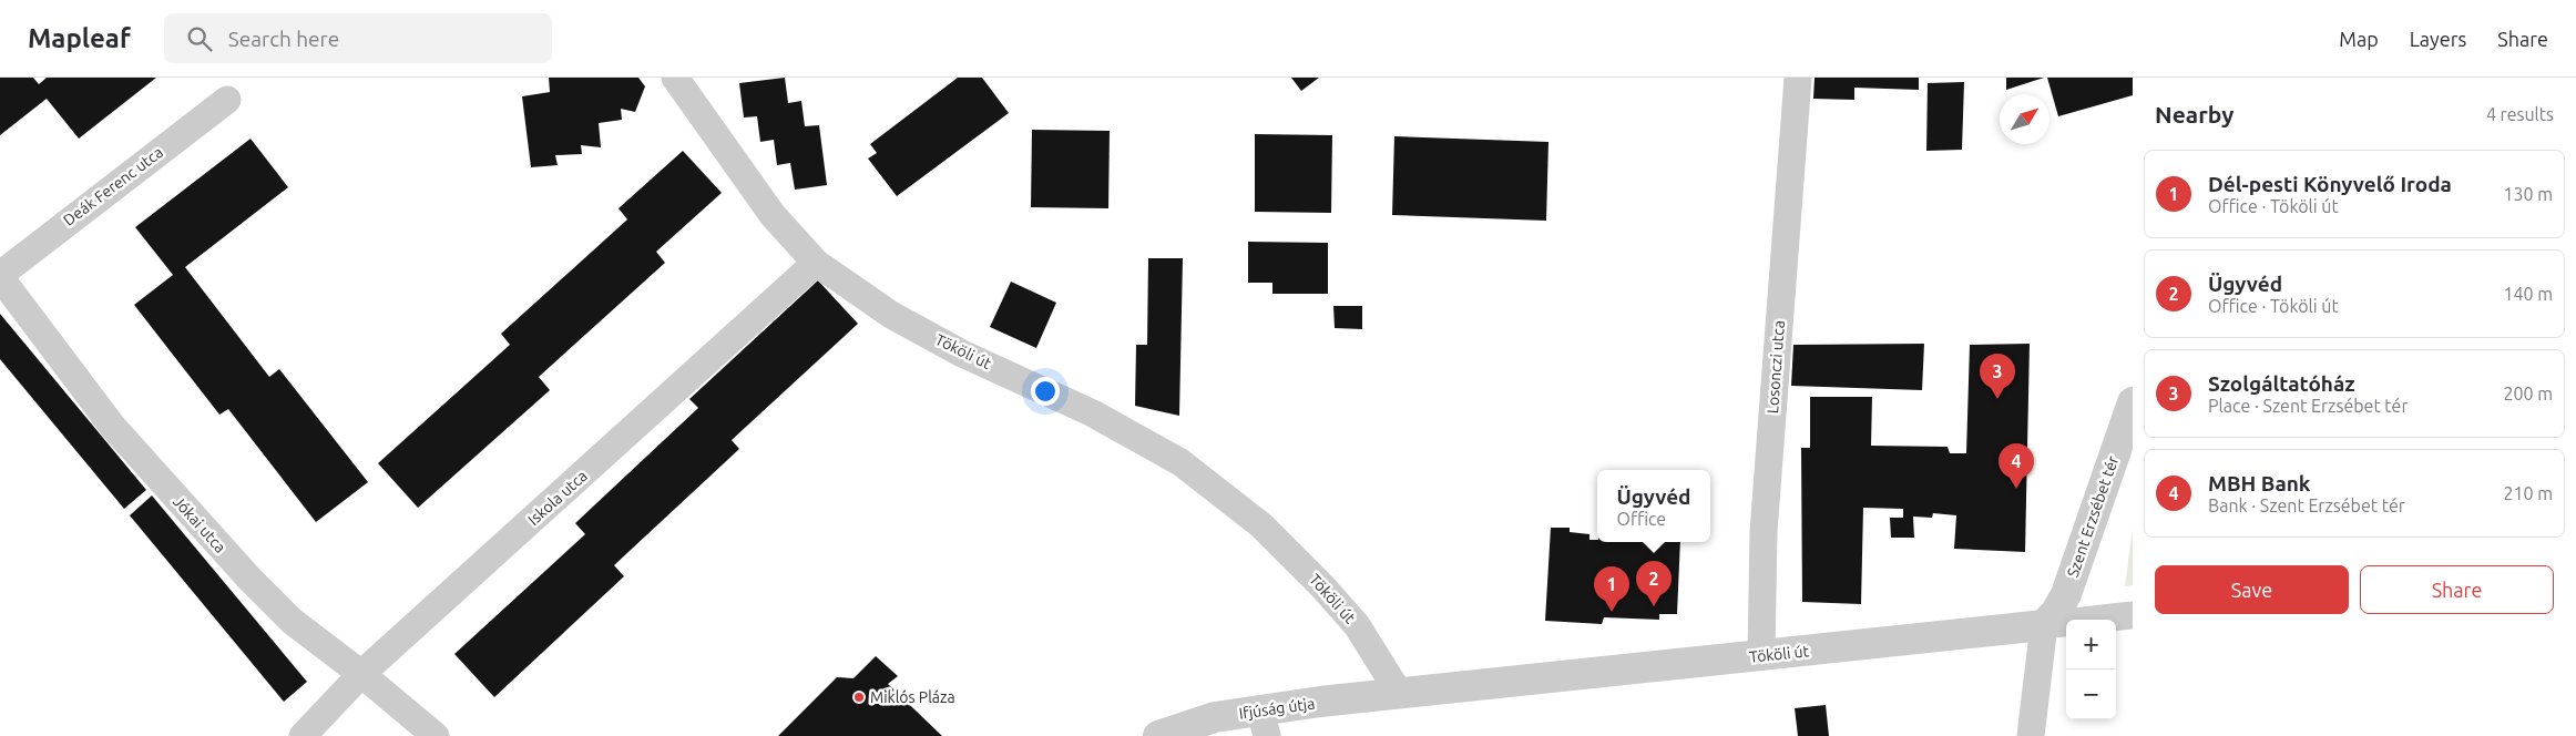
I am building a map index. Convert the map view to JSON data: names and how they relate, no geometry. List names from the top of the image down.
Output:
{
  "streets": {
    "street": [
      "Deák Ferenc utca",
      "Tököli út",
      "Losonczi utca",
      "Iskola utca",
      "Szent Erzsébet tér",
      "Jókai utca",
      "Ifjúság útja"
    ]
  },
  "crossings": [
    ["Deák Ferenc utca", "Jókai utca"],
    ["Tököli út", "Losonczi utca"],
    ["Tököli út", "Iskola utca"],
    ["Tököli út", "Szent Erzsébet tér"],
    ["Tököli út", "Ifjúság útja"],
    ["Iskola utca", "Jókai utca"]
  ],
  "places": ["Miklós Pláza"],
  "north": "top right",
  "page": {
    "header": "Mapleaf",
    "search": "Search here",
    "nav": ["Map", "Layers", "Share"],
    "heading": ["Nearby", "4 results"],
    "list": [
      {
        "mark": "1",
        "name": "Dél-pesti Könyvelő Iroda",
        "note": "Office · Tököli út",
        "value": "130 m"
      },
      {
        "mark": "2",
        "name": "Ügyvéd",
        "note": "Office · Tököli út",
        "value": "140 m"
      },
      {
        "mark": "3",
        "name": "Szolgáltatóház",
        "note": "Place · Szent Erzsébet tér",
        "value": "200 m"
      },
      {
        "mark": "4",
        "name": "MBH Bank",
        "note": "Bank · Szent Erzsébet tér",
        "value": "210 m"
      }
    ],
    "pins": [
      "3",
      "4",
      "2",
      "1"
    ],
    "popup": ["Ügyvéd", "Office"],
    "buttons": ["Save", "Share"],
    "map_buttons": ["+", "−"]
  }
}
